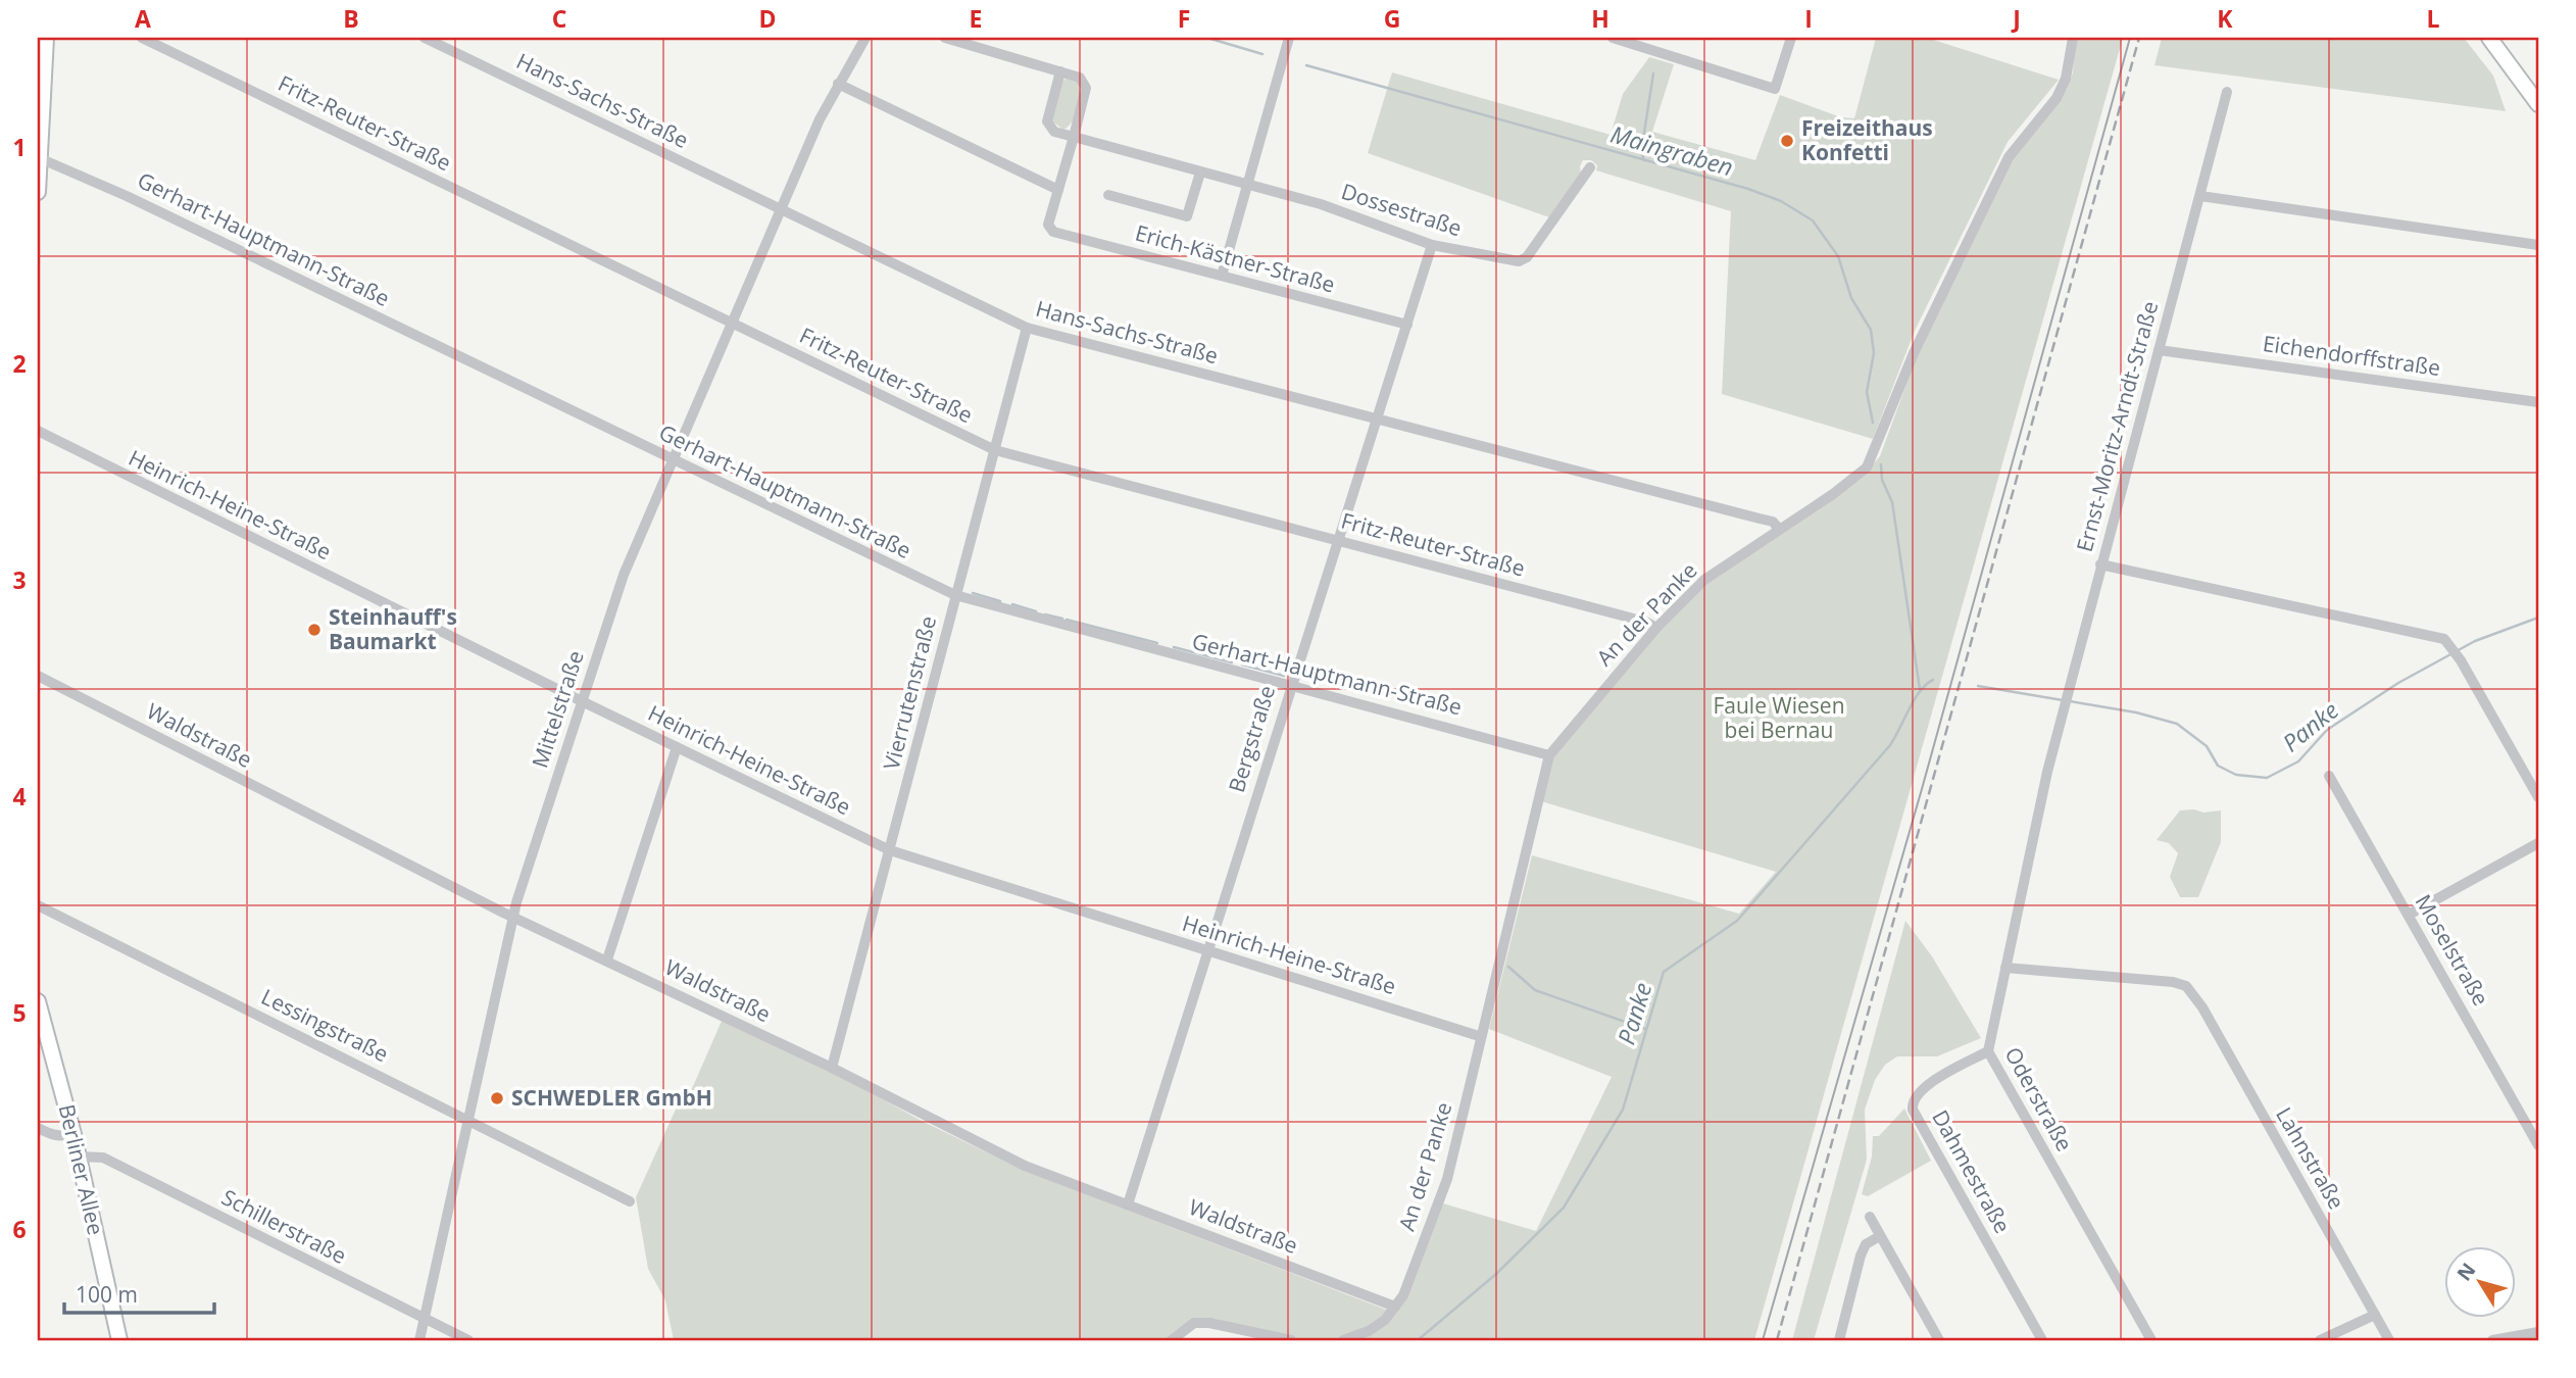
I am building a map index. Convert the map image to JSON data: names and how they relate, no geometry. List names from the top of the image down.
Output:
{
  "streets": {
    "street": [
      "Hans-Sachs-Straße",
      "Fritz-Reuter-Straße",
      "Dossestraße",
      "Gerhart-Hauptmann-Straße",
      "Erich-Kästner-Straße",
      "Eichendorffstraße",
      "Ernst-Moritz-Arndt-Straße",
      "Heinrich-Heine-Straße",
      "An der Panke",
      "Vierrutenstraße",
      "Mittelstraße",
      "Waldstraße",
      "Bergstraße",
      "Moselstraße",
      "Lessingstraße",
      "Oderstraße",
      "Lahnstraße",
      "Berliner Allee",
      "Dahmestraße",
      "Schillerstraße"
    ]
  },
  "crossings": [
    ["Hans-Sachs-Straße", "An der Panke"],
    ["Hans-Sachs-Straße", "Vierrutenstraße"],
    ["Hans-Sachs-Straße", "Mittelstraße"],
    ["Hans-Sachs-Straße", "Bergstraße"],
    ["Fritz-Reuter-Straße", "An der Panke"],
    ["Fritz-Reuter-Straße", "Vierrutenstraße"],
    ["Fritz-Reuter-Straße", "Mittelstraße"],
    ["Fritz-Reuter-Straße", "Bergstraße"],
    ["Dossestraße", "Bergstraße"],
    ["Gerhart-Hauptmann-Straße", "An der Panke"],
    ["Gerhart-Hauptmann-Straße", "Vierrutenstraße"],
    ["Gerhart-Hauptmann-Straße", "Mittelstraße"],
    ["Gerhart-Hauptmann-Straße", "Bergstraße"],
    ["Erich-Kästner-Straße", "Bergstraße"],
    ["Eichendorffstraße", "Ernst-Moritz-Arndt-Straße"],
    ["Ernst-Moritz-Arndt-Straße", "Oderstraße"],
    ["Heinrich-Heine-Straße", "An der Panke"],
    ["Heinrich-Heine-Straße", "Vierrutenstraße"],
    ["Heinrich-Heine-Straße", "Mittelstraße"],
    ["Heinrich-Heine-Straße", "Bergstraße"],
    ["An der Panke", "Waldstraße"],
    ["Vierrutenstraße", "Waldstraße"],
    ["Mittelstraße", "Waldstraße"],
    ["Mittelstraße", "Lessingstraße"],
    ["Mittelstraße", "Schillerstraße"],
    ["Waldstraße", "Bergstraße"],
    ["Oderstraße", "Lahnstraße"],
    ["Oderstraße", "Dahmestraße"],
    ["Berliner Allee", "Schillerstraße"]
  ],
  "water": ["Maingraben", "Panke"],
  "parks": ["Faule Wiesen bei Bernau"],
  "places": ["Freizeithaus Konfetti", "Steinhauff's Baumarkt", "SCHWEDLER GmbH"],
  "scale_bar": "100 m",
  "north": "top left",
  "grid": {
    "columns": [
      "A",
      "B",
      "C",
      "D",
      "E",
      "F",
      "G",
      "H",
      "I",
      "J",
      "K",
      "L"
    ],
    "rows": [
      "1",
      "2",
      "3",
      "4",
      "5",
      "6"
    ]
  }
}
